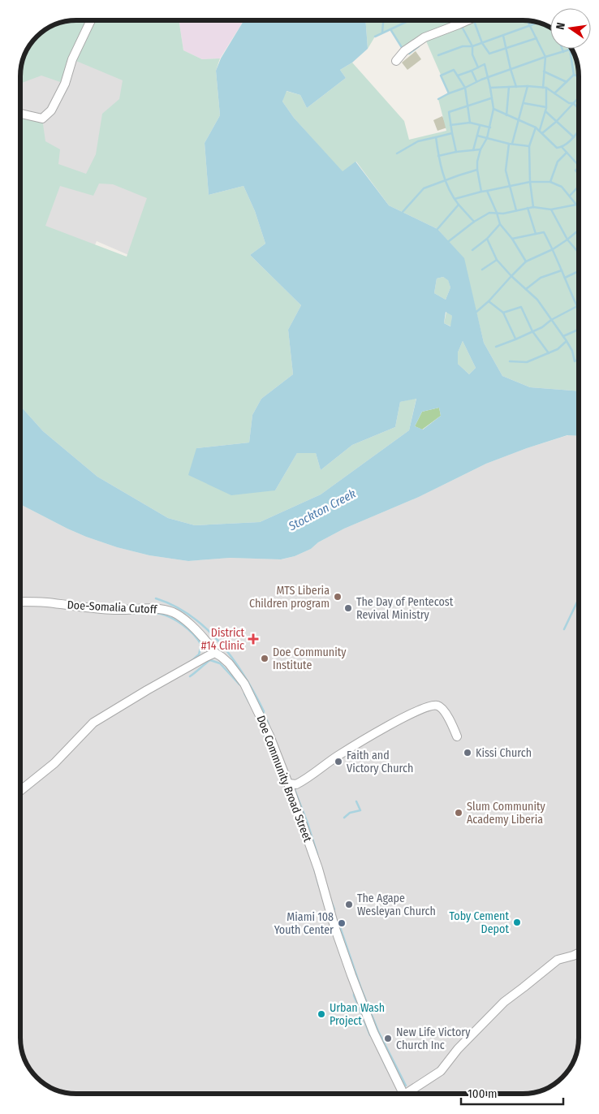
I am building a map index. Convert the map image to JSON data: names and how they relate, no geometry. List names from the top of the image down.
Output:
{
  "streets": {
    "street": ["Doe-Somalia Cutoff", "Doe Community Broad Street"]
  },
  "crossings": [
    ["Doe-Somalia Cutoff", "Doe Community Broad Street"]
  ],
  "water": ["Stockton Creek"],
  "places": {
    "other": [
      "MTS Liberia Children program",
      "The Day of Pentecost Revival Ministry",
      "Doe Community Institute",
      "Kissi Church",
      "Faith and Victory Church",
      "Slum Community Academy Liberia",
      "The Agape Wesleyan Church",
      "Toby Cement Depot",
      "Miami 108 Youth Center",
      "Urban Wash Project",
      "New Life Victory Church Inc"
    ],
    "health": ["District #14 Clinic"]
  },
  "scale_bar": "100 m",
  "north": "left"
}
